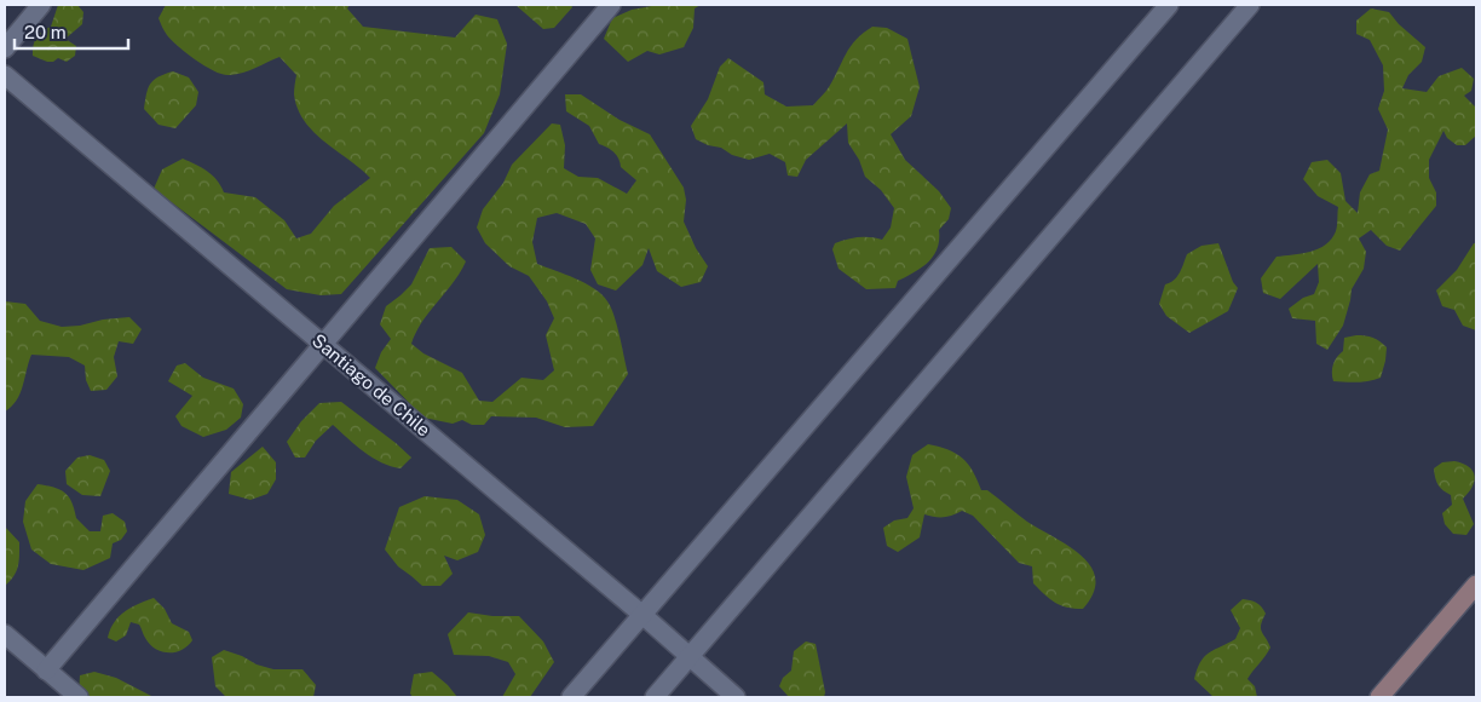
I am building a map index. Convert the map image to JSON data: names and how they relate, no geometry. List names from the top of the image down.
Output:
{
  "streets": {
    "street": ["Santiago de Chile"]
  },
  "scale_bar": "20 m"
}
